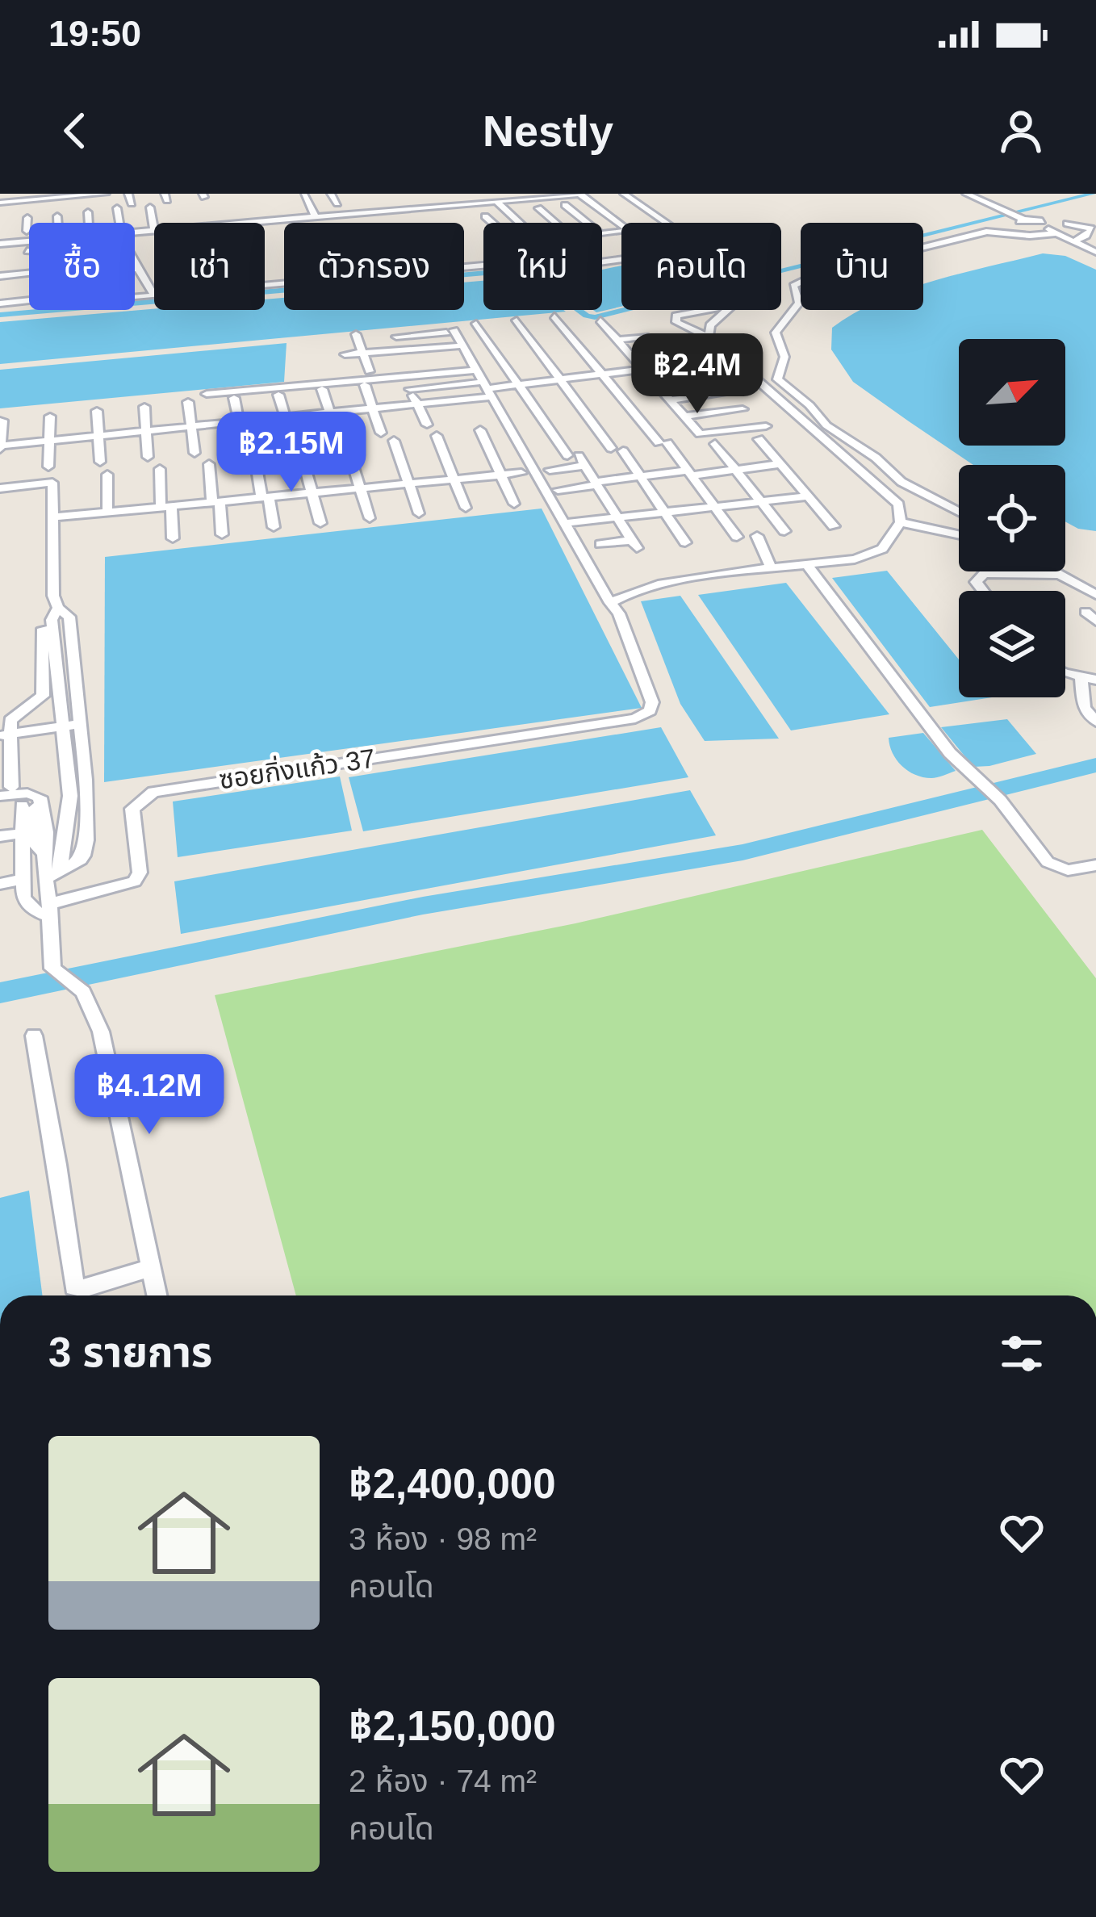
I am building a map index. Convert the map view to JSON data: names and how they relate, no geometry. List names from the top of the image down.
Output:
{
  "streets": {
    "street": ["ซอยกิ่งแก้ว 37"]
  },
  "north": "top right",
  "page": {
    "status": "19:50",
    "header": "Nestly",
    "chip": [
      "ซื้อ",
      "เช่า",
      "ตัวกรอง",
      "ใหม่",
      "คอนโด",
      "บ้าน"
    ],
    "price": ["฿2.4M", "฿2.15M", "฿4.12M"],
    "heading": "3 รายการ",
    "list": [
      {
        "name": "฿2,400,000",
        "note": "3 ห้อง · 98 m² · คอนโด"
      },
      {
        "name": "฿2,150,000",
        "note": "2 ห้อง · 74 m² · คอนโด"
      }
    ]
  }
}
